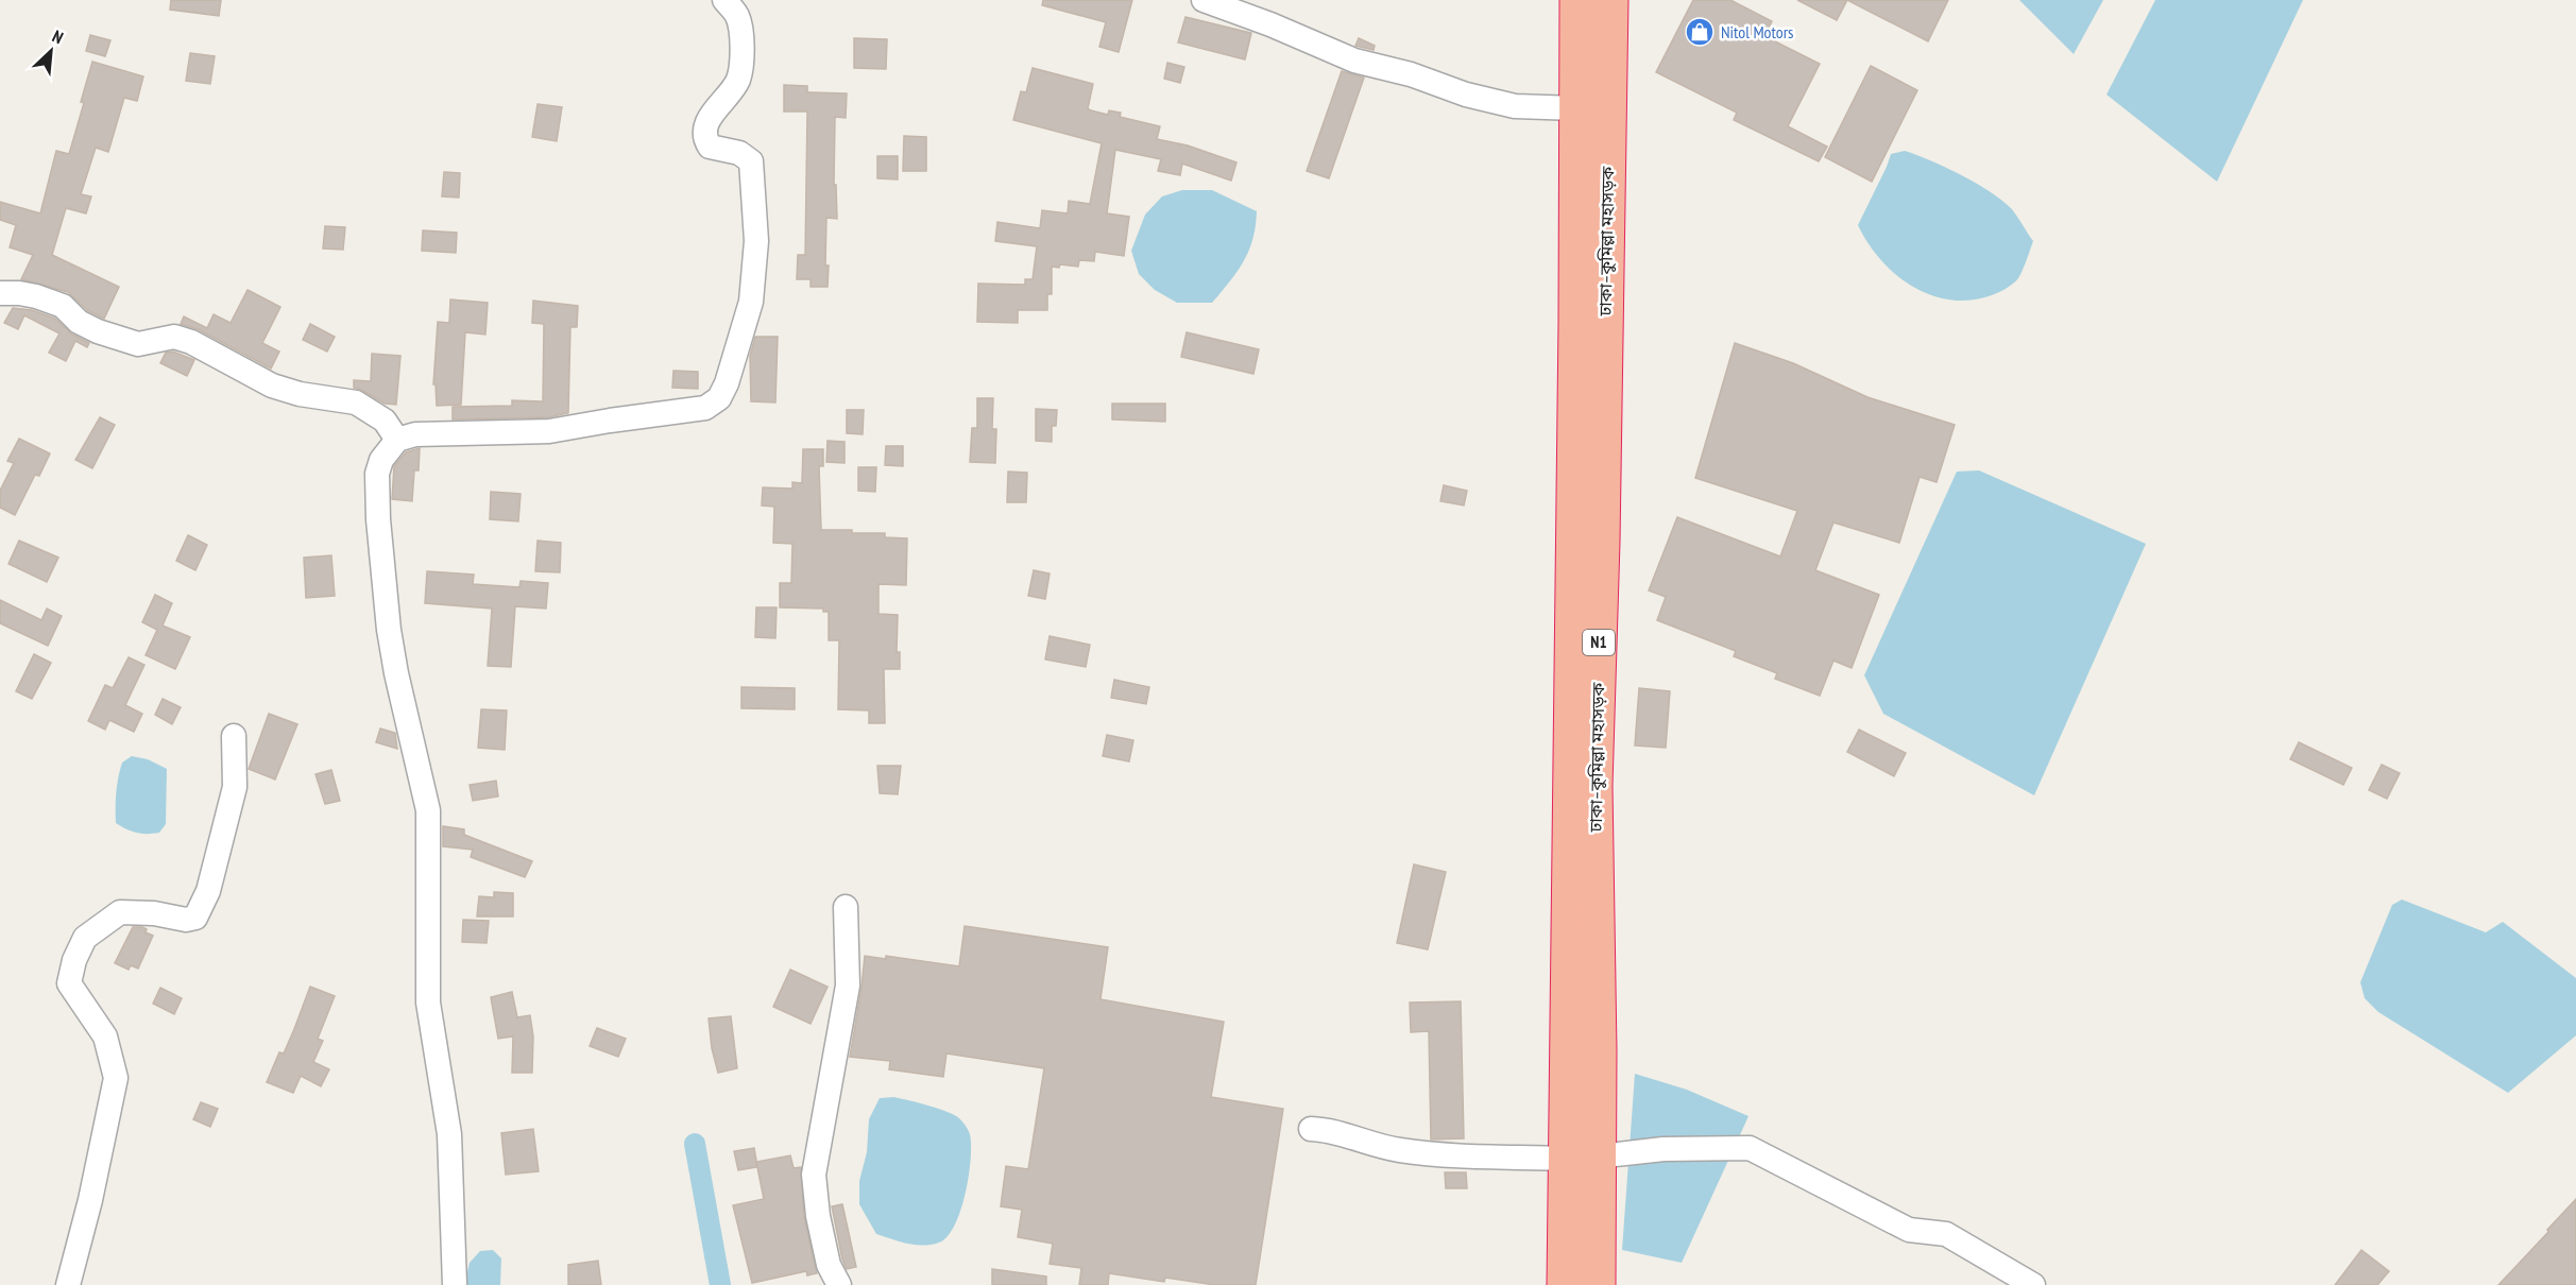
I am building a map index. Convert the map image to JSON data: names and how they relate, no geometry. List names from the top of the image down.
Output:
{
  "streets": {
    "highway": ["ঢাকা–কুমিল্লা মহাসড়ক", "N1"]
  },
  "places": {
    "shop": ["Nitol Motors"]
  },
  "north": "top right"
}
